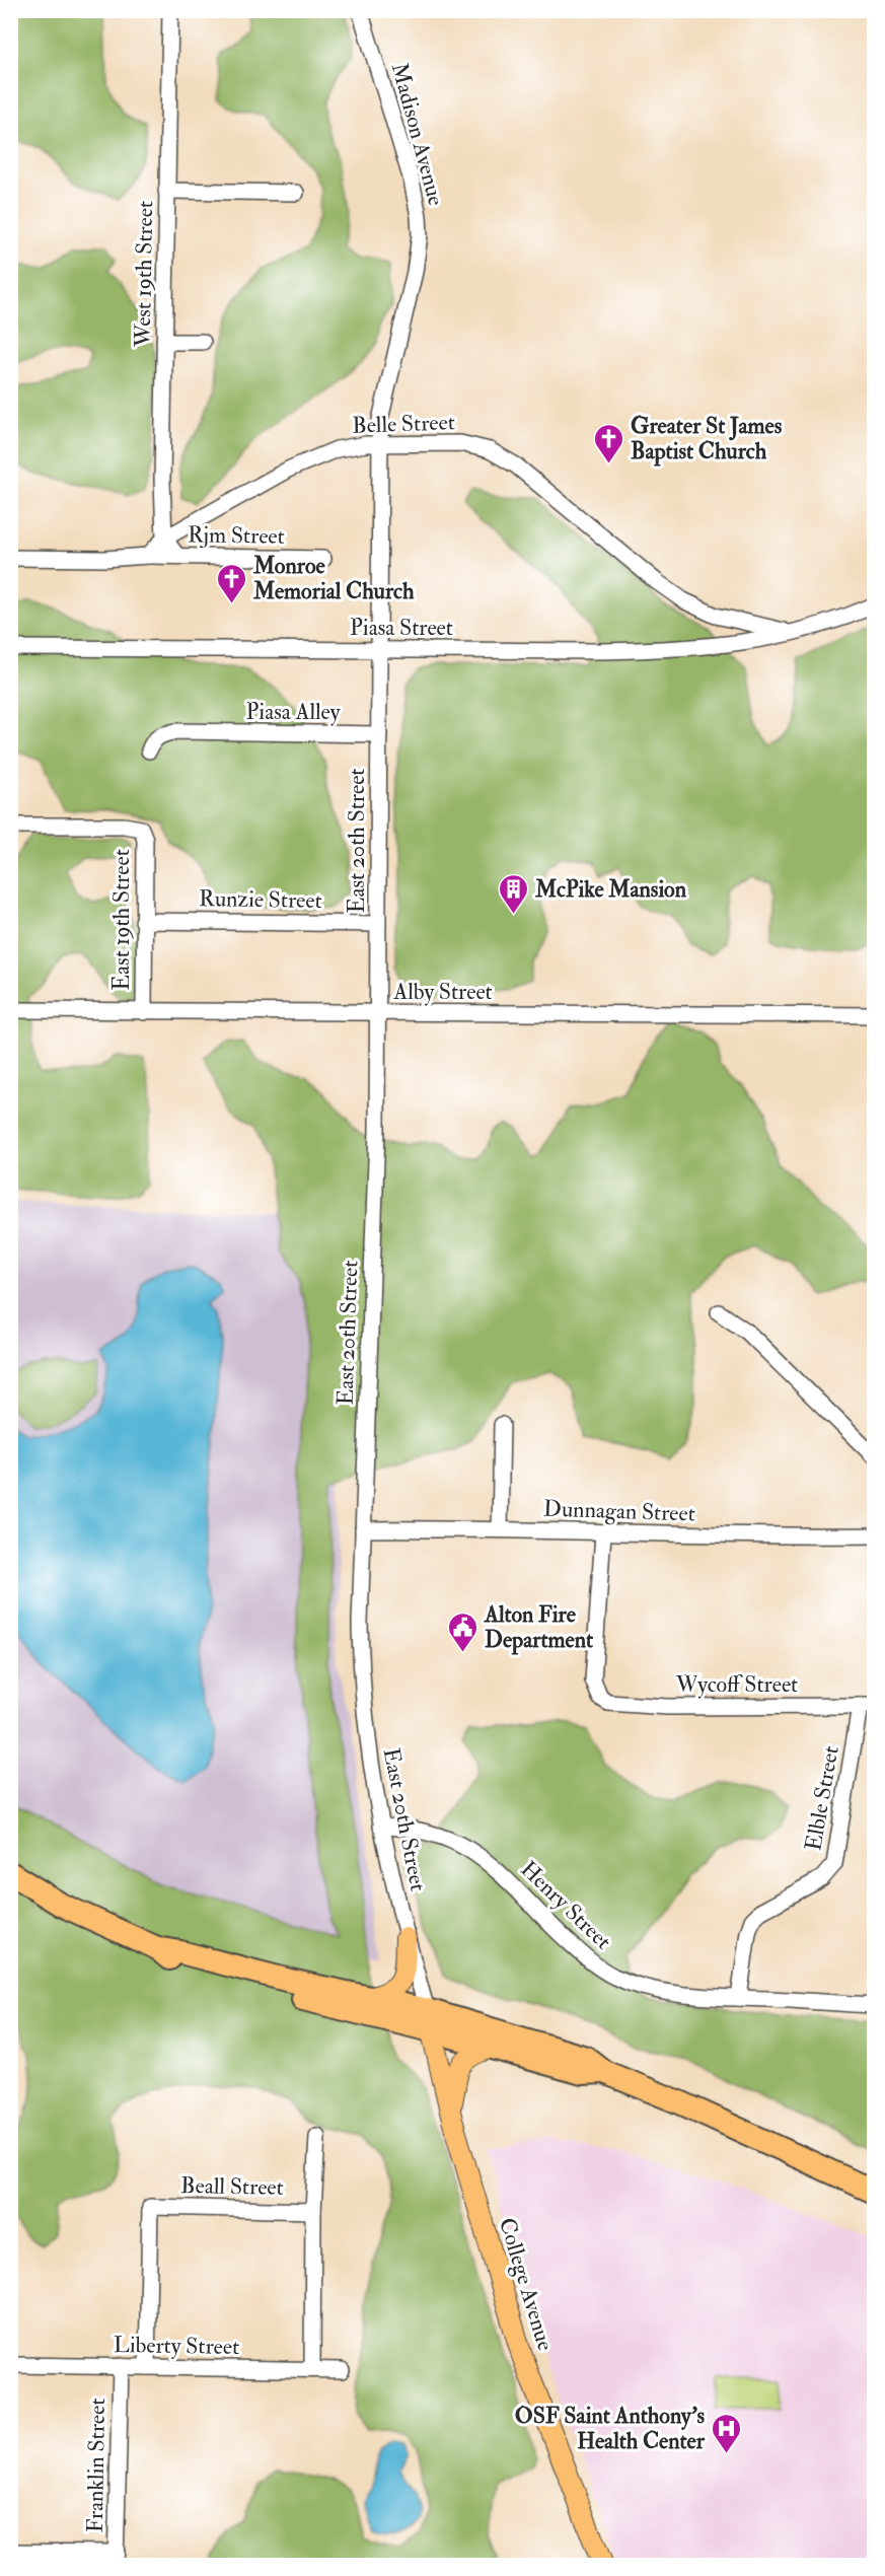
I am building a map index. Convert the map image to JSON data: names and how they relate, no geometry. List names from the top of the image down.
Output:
{
  "streets": {
    "main road": ["College Avenue"],
    "street": [
      "Madison Avenue",
      "West 19th Street",
      "Belle Street",
      "Rjm Street",
      "Piasa Street",
      "Piasa Alley",
      "East 20th Street",
      "Runzie Street",
      "East 19th Street",
      "Alby Street",
      "Dunnagan Street",
      "Wycoff Street",
      "Elble Street",
      "Henry Street",
      "Beall Street",
      "Liberty Street",
      "Franklin Street"
    ]
  },
  "crossings": [
    ["Madison Avenue", "Belle Street"],
    ["Madison Avenue", "East 20th Street"],
    ["West 19th Street", "Belle Street"],
    ["Belle Street", "Rjm Street"],
    ["Belle Street", "Piasa Street"],
    ["Belle Street", "East 20th Street"],
    ["Piasa Street", "East 20th Street"],
    ["Piasa Alley", "East 20th Street"],
    ["East 20th Street", "Runzie Street"],
    ["East 20th Street", "Alby Street"],
    ["East 20th Street", "Dunnagan Street"],
    ["East 20th Street", "Henry Street"],
    ["East 20th Street", "College Avenue"],
    ["Runzie Street", "East 19th Street"],
    ["East 19th Street", "Alby Street"],
    ["Dunnagan Street", "Wycoff Street"],
    ["Wycoff Street", "Elble Street"],
    ["Elble Street", "Henry Street"],
    ["Beall Street", "Liberty Street"],
    ["Liberty Street", "Franklin Street"]
  ],
  "places": {
    "church": ["Greater St James Baptist Church", "Monroe Memorial Church"],
    "building": ["McPike Mansion"],
    "public building": ["Alton Fire Department"],
    "hospital": ["OSF Saint Anthony's Health Center"]
  }
}
